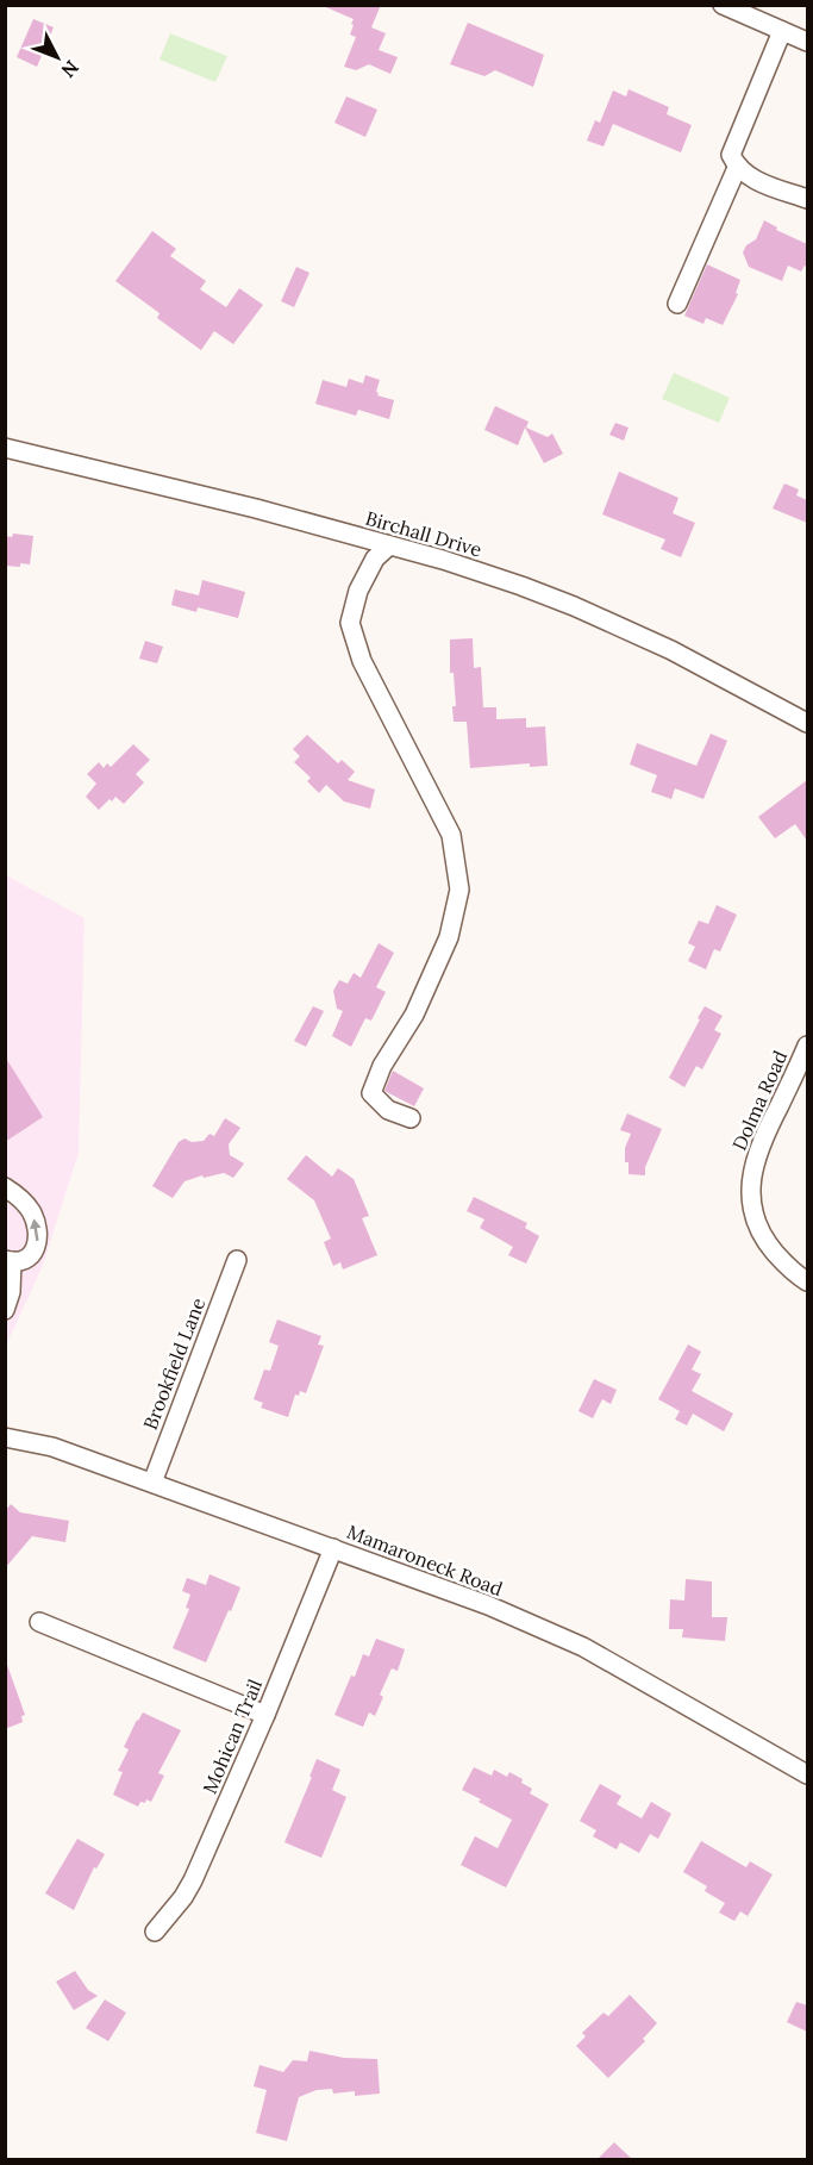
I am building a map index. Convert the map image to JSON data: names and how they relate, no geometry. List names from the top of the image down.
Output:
{
  "streets": {
    "street": [
      "Birchall Drive",
      "Dolma Road",
      "Brookfield Lane",
      "Mamaroneck Road",
      "Mohican Trail"
    ]
  },
  "crossings": [
    ["Brookfield Lane", "Mamaroneck Road"],
    ["Mamaroneck Road", "Mohican Trail"]
  ],
  "north": "bottom right"
}
